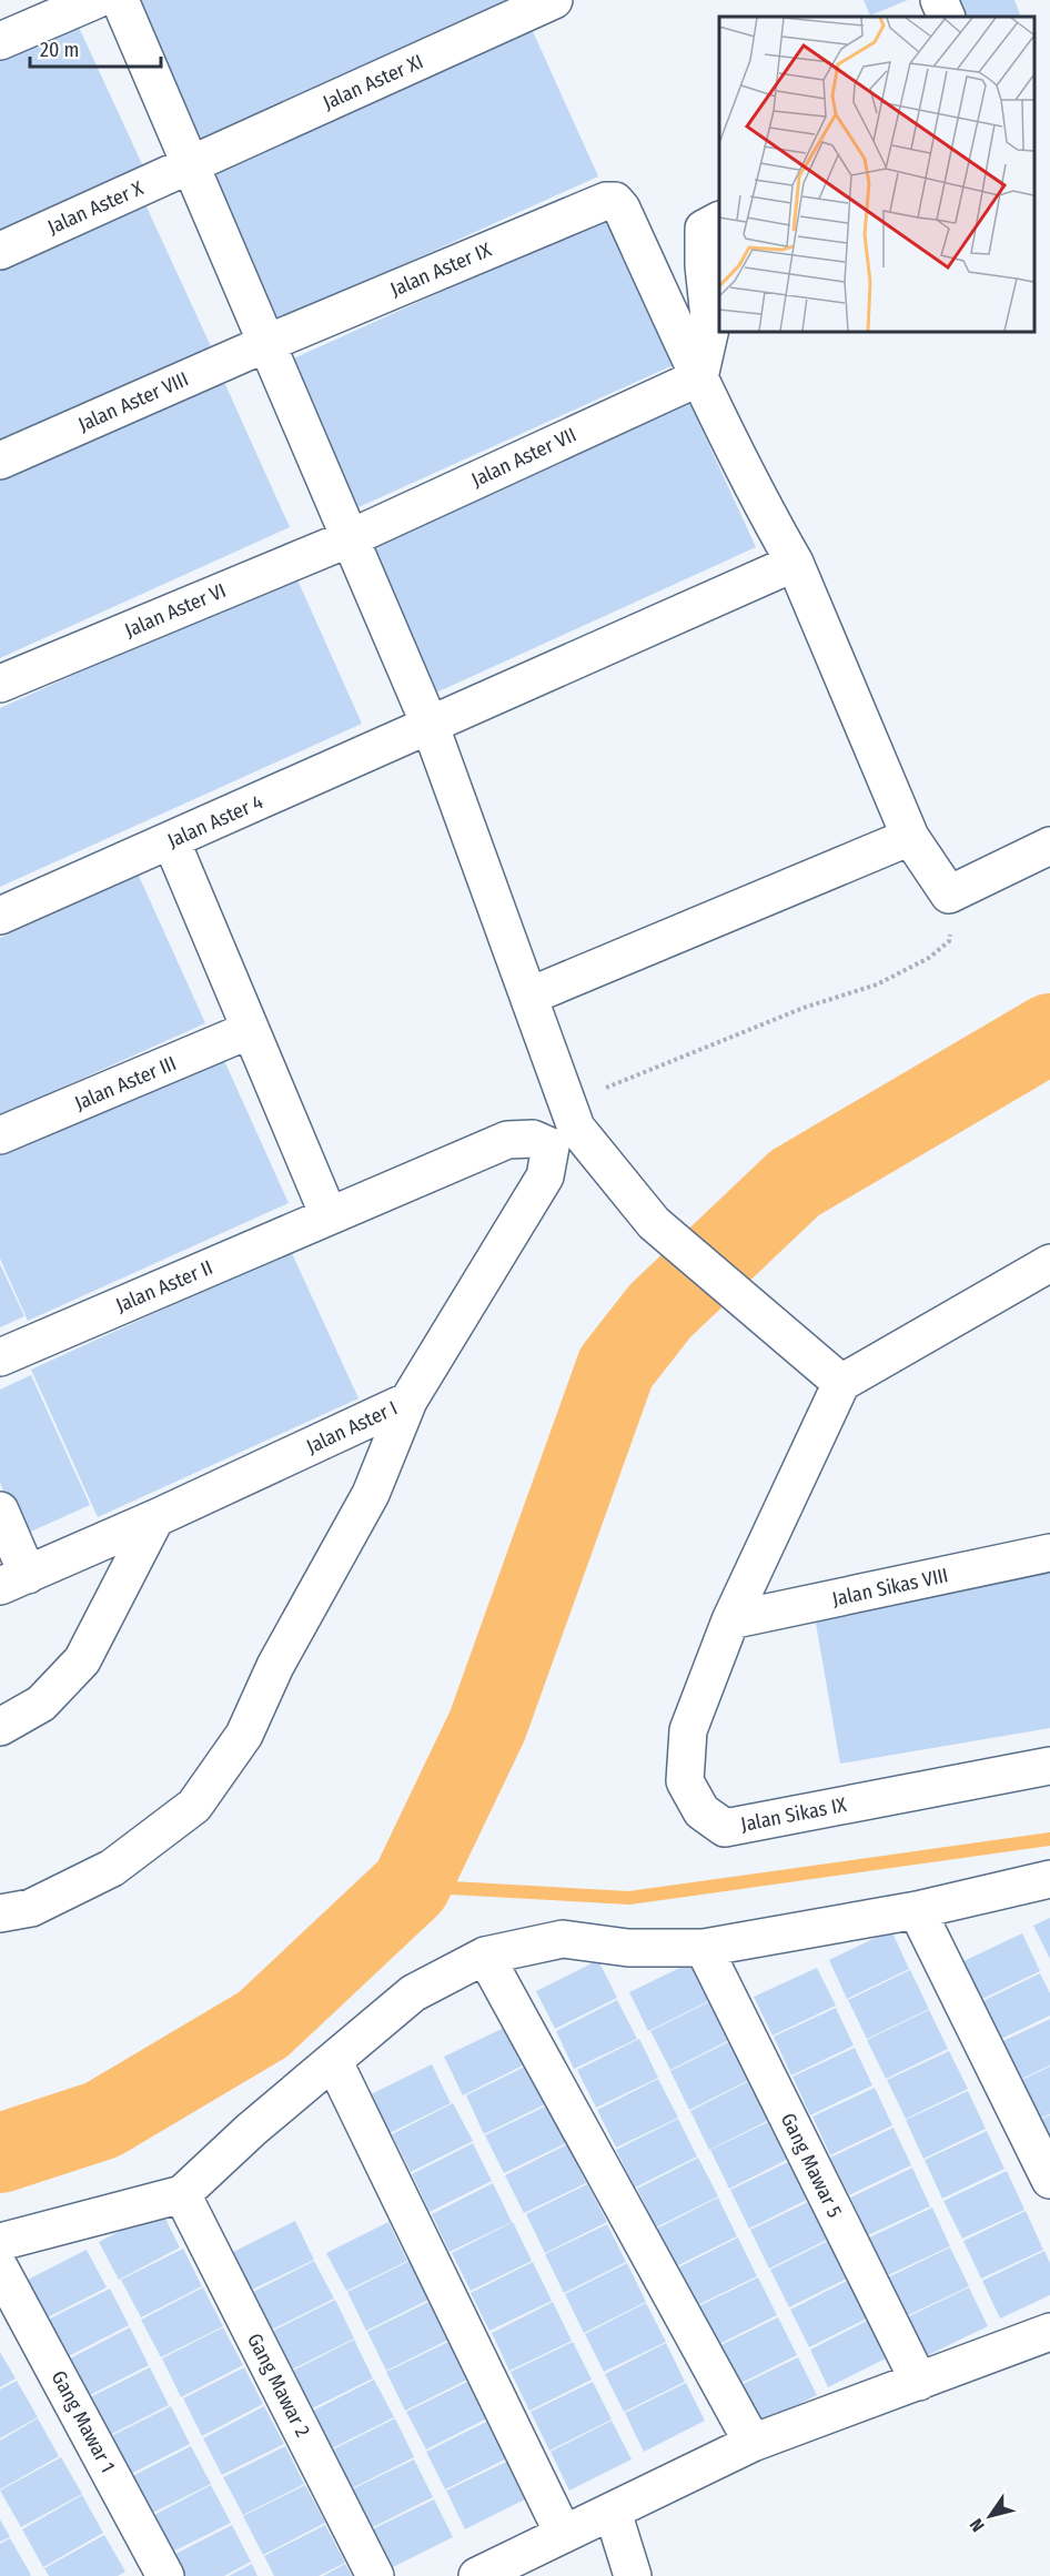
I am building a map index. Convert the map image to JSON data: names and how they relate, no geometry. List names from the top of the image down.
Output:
{
  "streets": {
    "street": [
      "Jalan Aster XI",
      "Jalan Aster X",
      "Jalan Aster IX",
      "Jalan Aster VIII",
      "Jalan Aster VII",
      "Jalan Aster VI",
      "Jalan Aster 4",
      "Jalan Aster III",
      "Jalan Aster II",
      "Jalan Aster I",
      "Jalan Sikas VIII",
      "Jalan Sikas IX",
      "Gang Mawar 5",
      "Gang Mawar 2",
      "Gang Mawar 1"
    ]
  },
  "crossings": [
    ["Jalan Aster XI", "Jalan Aster X"],
    ["Jalan Aster IX", "Jalan Aster VIII"],
    ["Jalan Aster IX", "Jalan Aster VII"],
    ["Jalan Aster VII", "Jalan Aster VI"],
    ["Jalan Aster II", "Jalan Aster I"],
    ["Jalan Sikas VIII", "Jalan Sikas IX"]
  ],
  "scale_bar": "20 m",
  "north": "bottom left"
}
